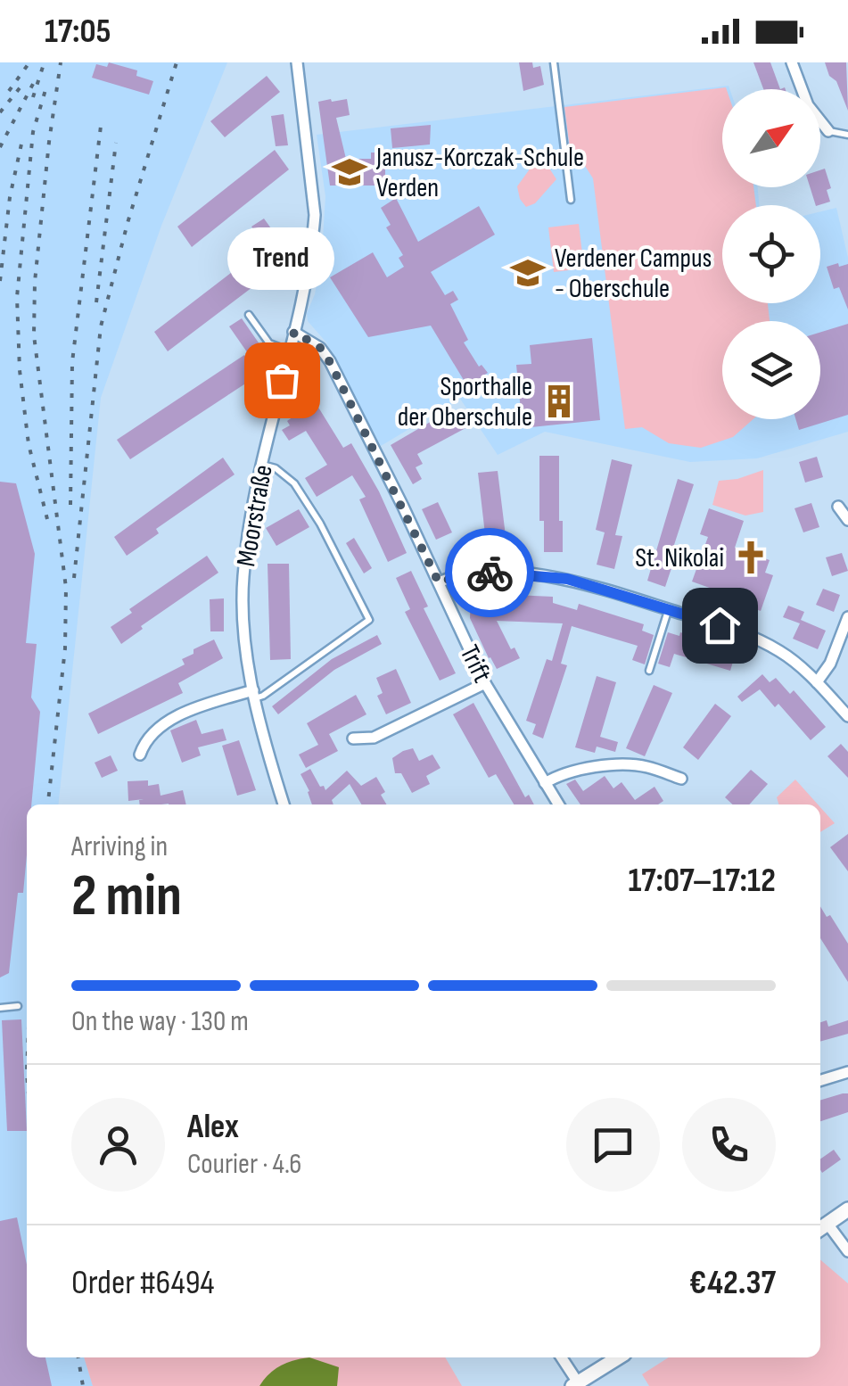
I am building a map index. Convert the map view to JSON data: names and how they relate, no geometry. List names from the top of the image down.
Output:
{
  "streets": {
    "street": ["Moorstraße", "Trift"]
  },
  "crossings": [
    ["Moorstraße", "Trift"]
  ],
  "places": {
    "school or university": ["Janusz-Korczak-Schule Verden", "Verdener Campus - Oberschule"],
    "other": ["Trend"],
    "building": ["Sporthalle der Oberschule"],
    "church": ["St. Nikolai"]
  },
  "north": "top right",
  "page": {
    "status": "17:05",
    "bubble": "Trend",
    "heading": ["2 min", "Arriving in", "17:07–17:12"],
    "panel": [
      "Alex",
      "Courier · 4.6",
      "Order #6494",
      "€42.37"
    ],
    "bar": "On the way · 130 m"
  }
}
